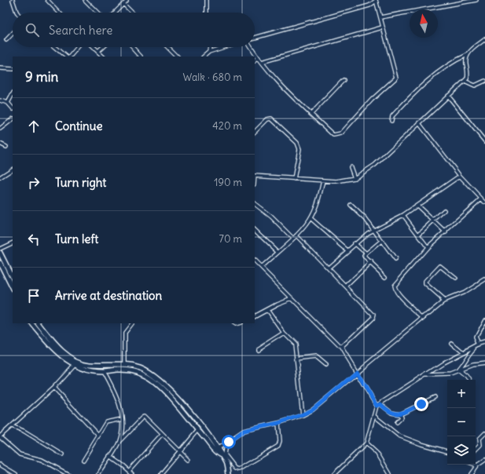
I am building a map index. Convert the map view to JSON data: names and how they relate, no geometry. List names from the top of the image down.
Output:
{
  "north": "top",
  "page": {
    "search": "Search here",
    "heading": ["9 min", "Walk · 680 m"],
    "list": [
      ["Continue", "420 m"],
      ["Turn right", "190 m"],
      ["Turn left", "70 m"],
      "Arrive at destination"
    ],
    "map_buttons": ["+", "−"]
  }
}
